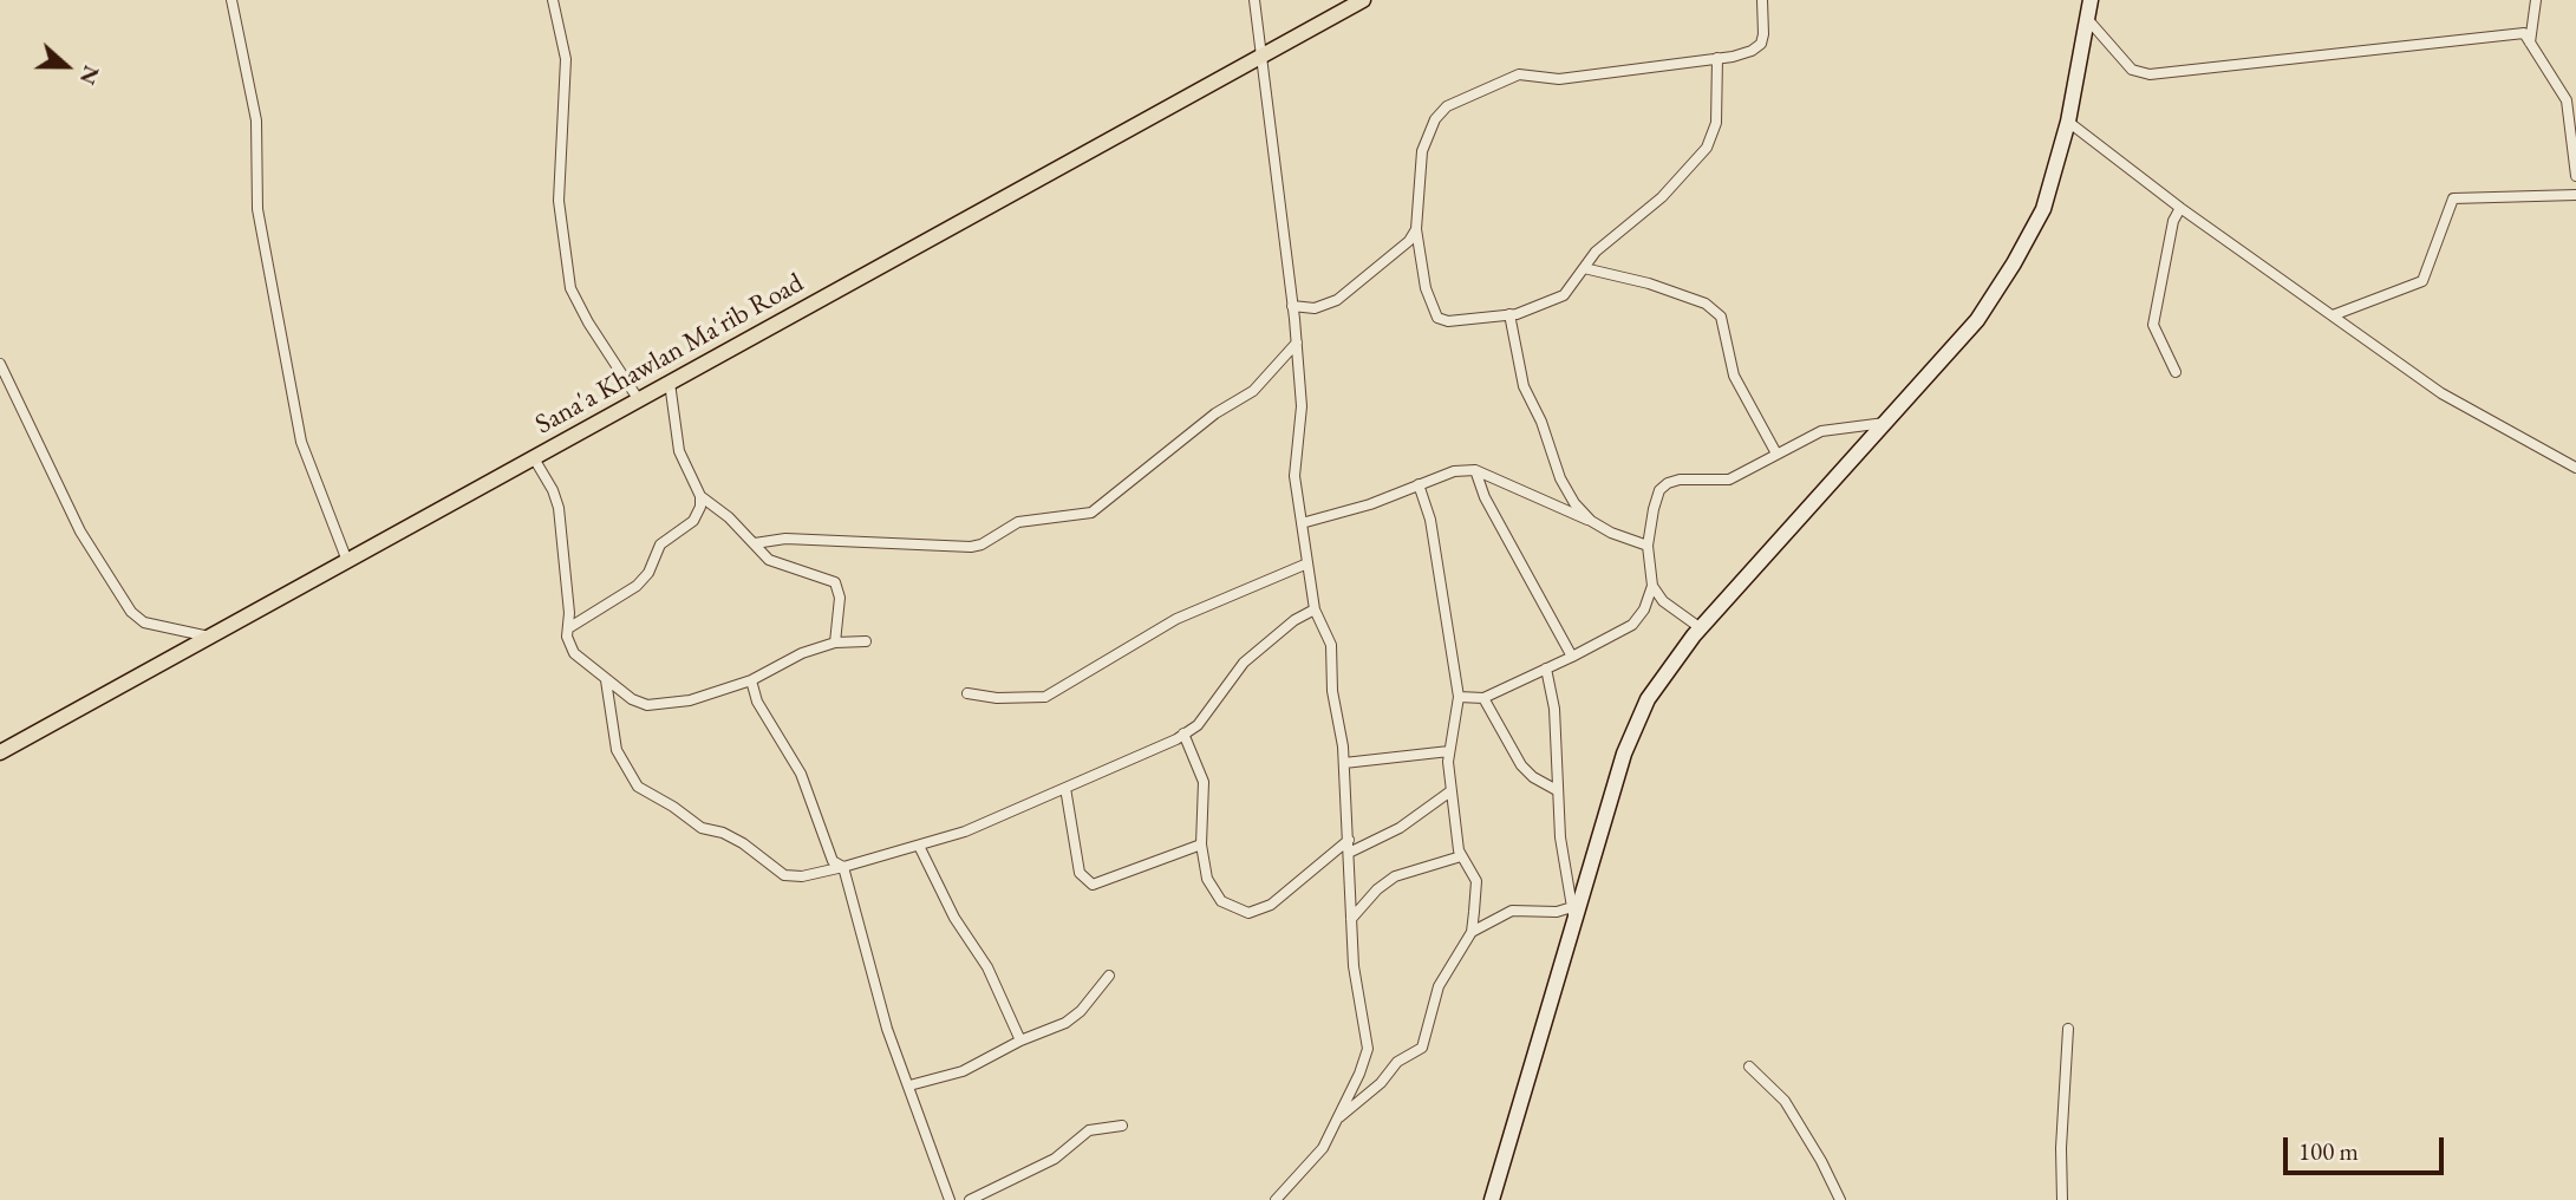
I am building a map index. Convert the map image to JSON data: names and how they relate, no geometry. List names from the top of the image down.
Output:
{
  "streets": {
    "main road": ["Sana'a Khawlan Ma'rib Road"]
  },
  "scale_bar": "100 m",
  "north": "right"
}
